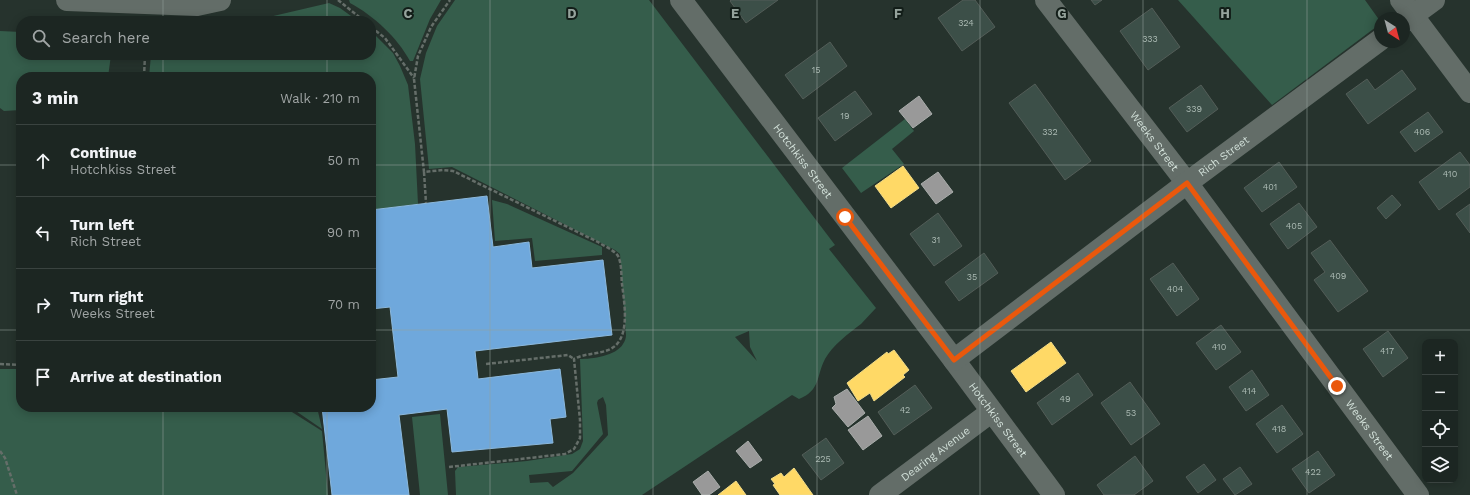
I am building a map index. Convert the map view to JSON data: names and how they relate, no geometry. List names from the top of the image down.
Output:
{
  "streets": {
    "street": [
      "Weeks Street",
      "Rich Street",
      "Hotchkiss Street",
      "Dearing Avenue"
    ]
  },
  "crossings": [
    ["Weeks Street", "Rich Street"],
    ["Rich Street", "Hotchkiss Street"],
    ["Hotchkiss Street", "Dearing Avenue"]
  ],
  "house_numbers": [
    "324",
    "333",
    "15",
    "339",
    "19",
    "332",
    "406",
    "410",
    "401",
    "405",
    "31",
    "409",
    "35",
    "404",
    "410",
    "417",
    "414",
    "49",
    "42",
    "53",
    "418",
    "225",
    "422"
  ],
  "north": "bottom right",
  "page": {
    "search": "Search here",
    "heading": ["3 min", "Walk · 210 m"],
    "list": [
      ["Continue", "Hotchkiss Street", "50 m"],
      ["Turn left", "Rich Street", "90 m"],
      ["Turn right", "Weeks Street", "70 m"],
      "Arrive at destination"
    ],
    "map_buttons": ["+", "−"]
  },
  "grid": {
    "columns": [
      "C",
      "D",
      "E",
      "F",
      "G",
      "H"
    ]
  }
}
